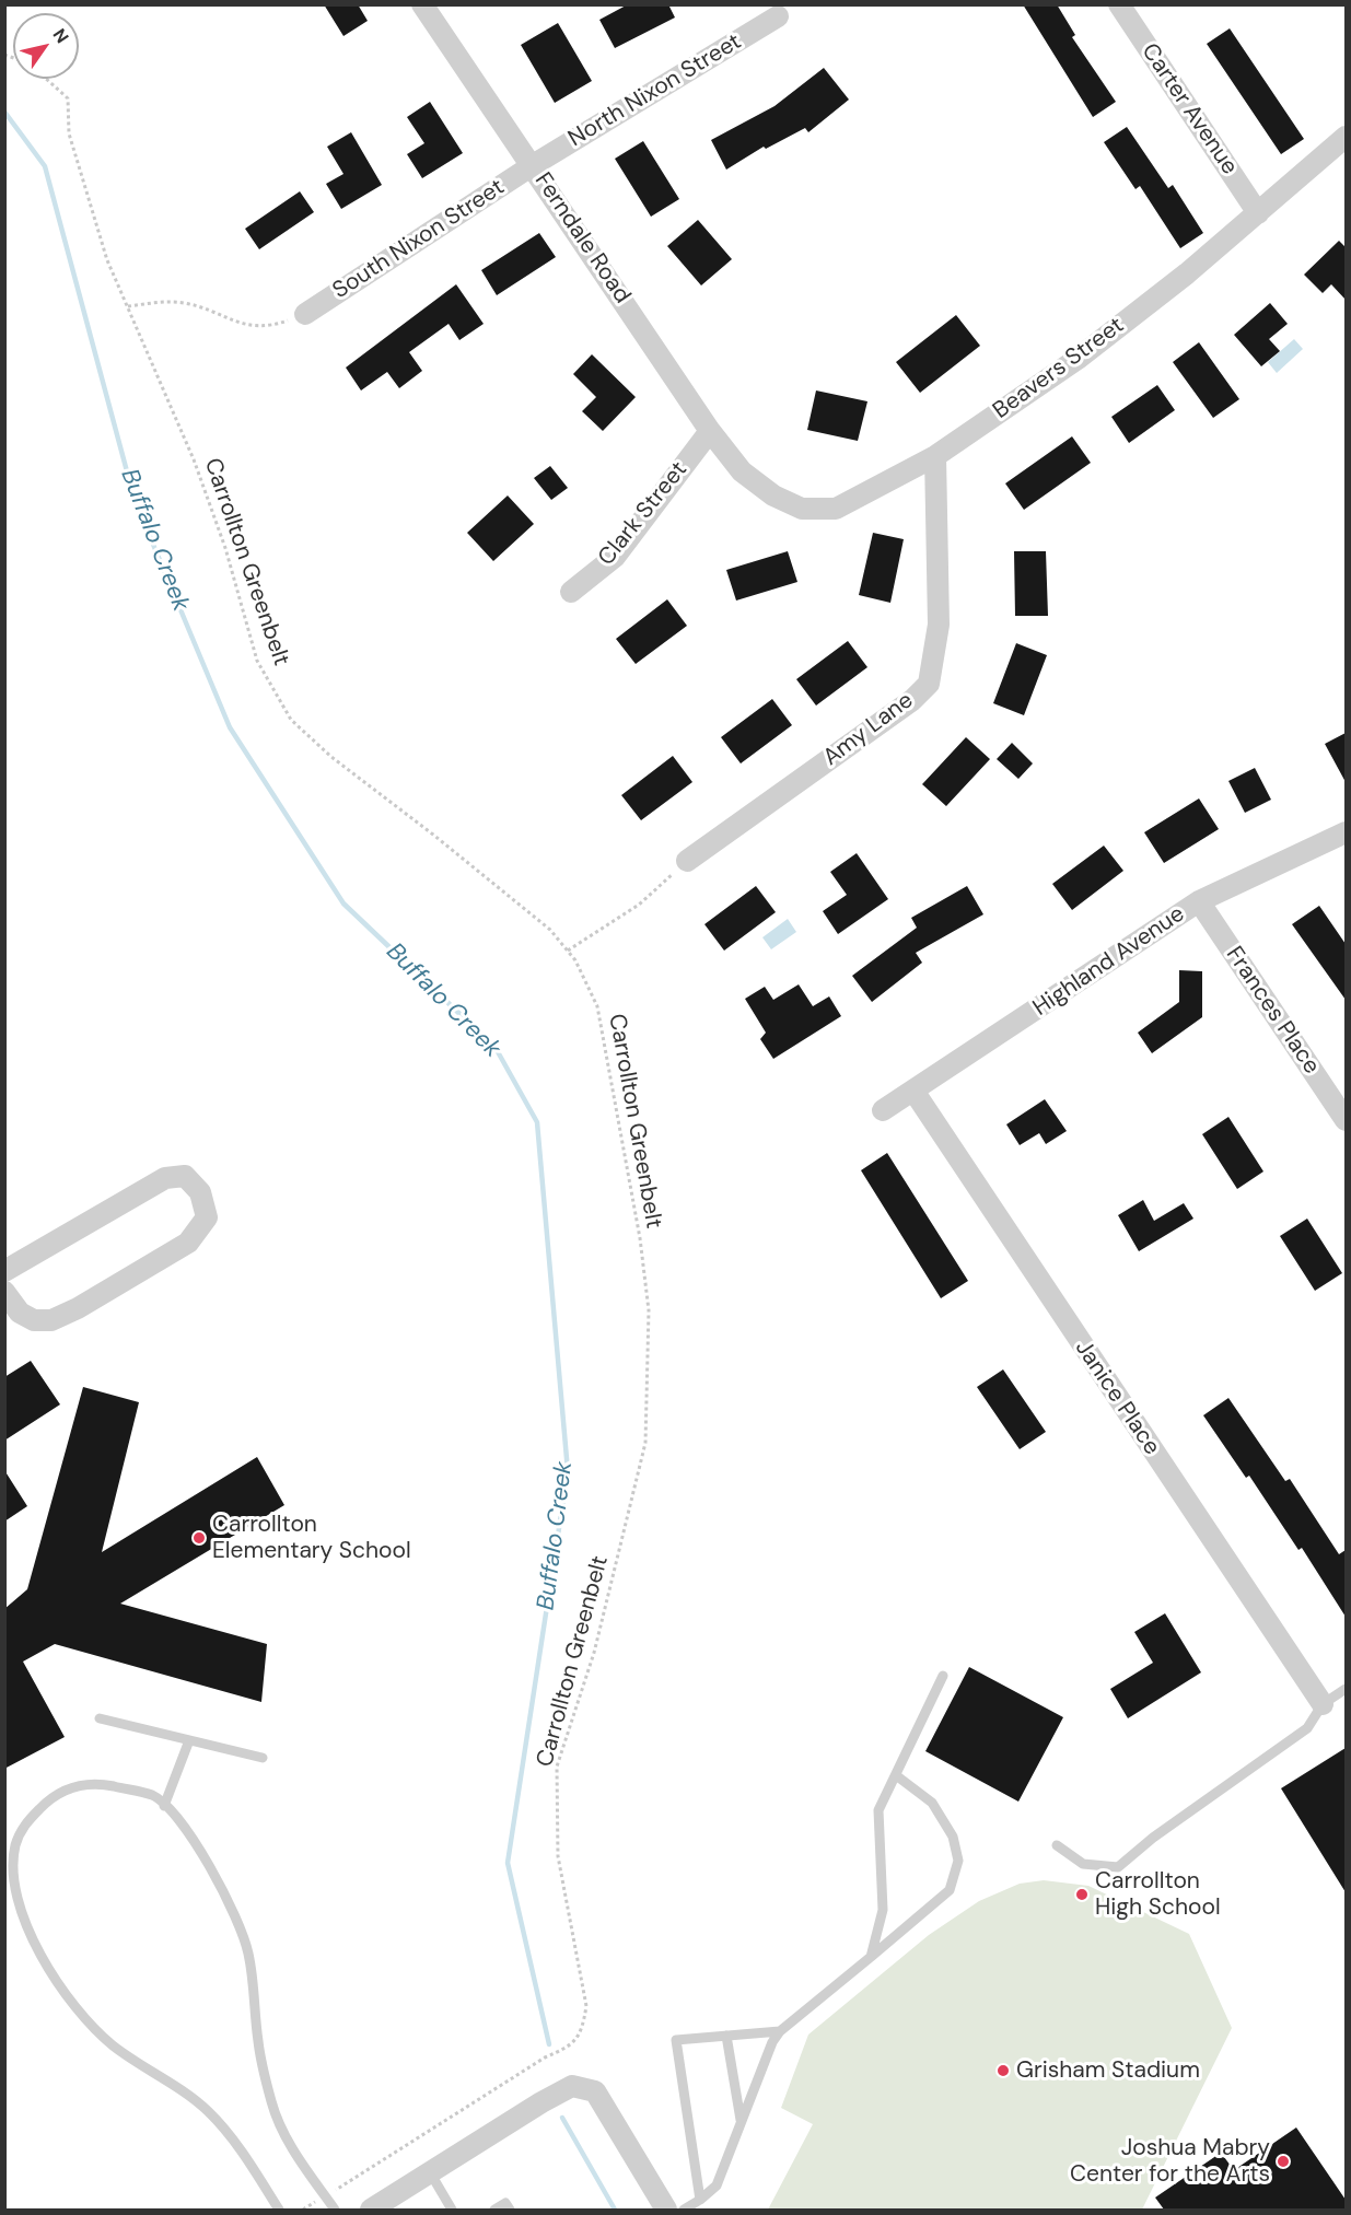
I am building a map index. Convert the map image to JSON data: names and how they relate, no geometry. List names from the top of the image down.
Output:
{
  "streets": {
    "street": [
      "North Nixon Street",
      "Carter Avenue",
      "Ferndale Road",
      "South Nixon Street",
      "Beavers Street",
      "Clark Street",
      "Amy Lane",
      "Highland Avenue",
      "Frances Place",
      "Janice Place"
    ],
    "path": ["Carrollton Greenbelt"]
  },
  "crossings": [
    ["North Nixon Street", "Ferndale Road"],
    ["North Nixon Street", "South Nixon Street"],
    ["Carter Avenue", "Beavers Street"],
    ["Ferndale Road", "South Nixon Street"],
    ["Ferndale Road", "Beavers Street"],
    ["Ferndale Road", "Clark Street"],
    ["Beavers Street", "Amy Lane"],
    ["Highland Avenue", "Frances Place"],
    ["Highland Avenue", "Janice Place"]
  ],
  "water": ["Buffalo Creek"],
  "places": [
    "Carrollton Elementary School",
    "Carrollton High School",
    "Grisham Stadium",
    "Joshua Mabry Center for the Arts"
  ],
  "north": "top right"
}
